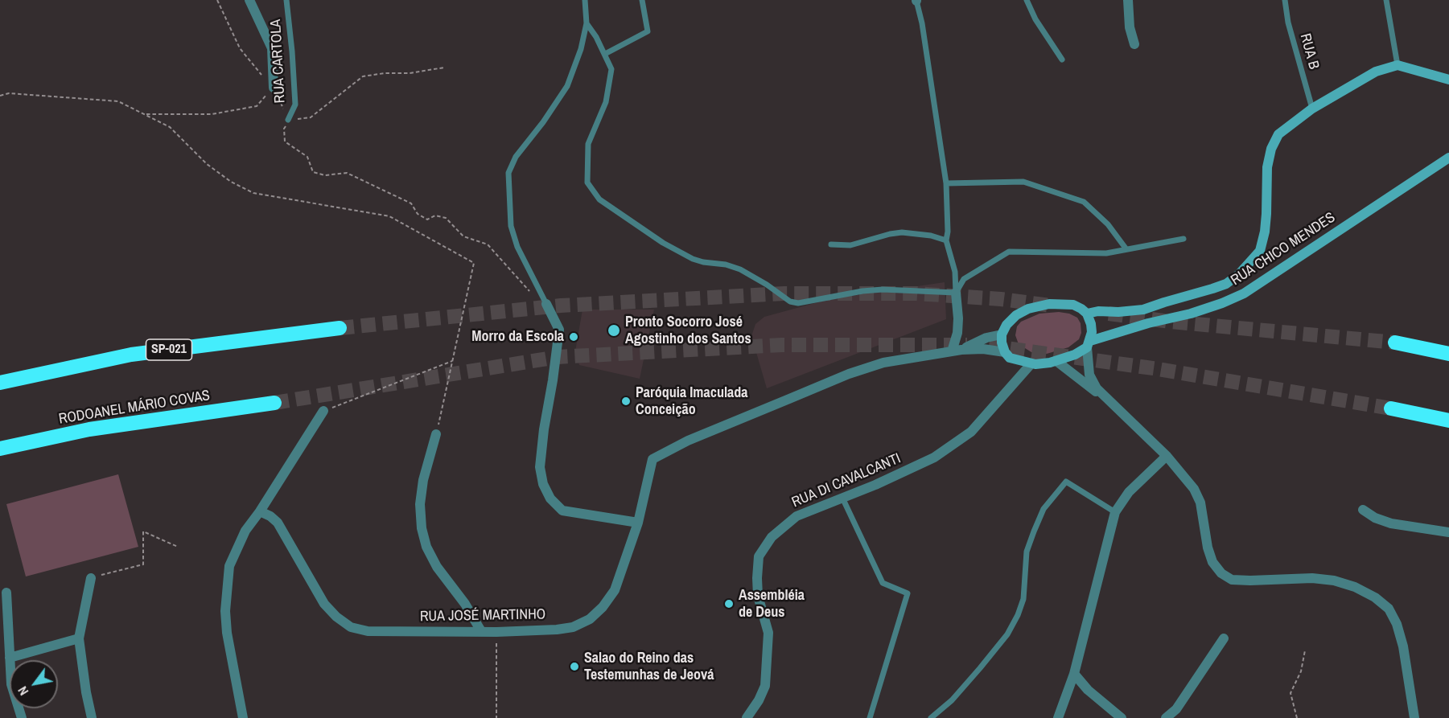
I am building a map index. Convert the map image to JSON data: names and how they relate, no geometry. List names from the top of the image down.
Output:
{
  "streets": {
    "highway": ["SP-021", "RODOANEL MÁRIO COVAS"],
    "street": ["RUA CHICO MENDES", "RUA DI CAVALCANTI", "RUA JOSÉ MARTINHO"],
    "lane": ["RUA B", "RUA CARTOLA"]
  },
  "crossings": [
    ["RUA B", "RUA CHICO MENDES"],
    ["RUA CHICO MENDES", "RUA DI CAVALCANTI"]
  ],
  "places": [
    "Pronto Socorro José Agostinho dos Santos",
    "Morro da Escola",
    "Paróquia Imaculada Conceição",
    "Assembléia de Deus",
    "Salao do Reino das Testemunhas de Jeová"
  ],
  "north": "bottom left"
}
